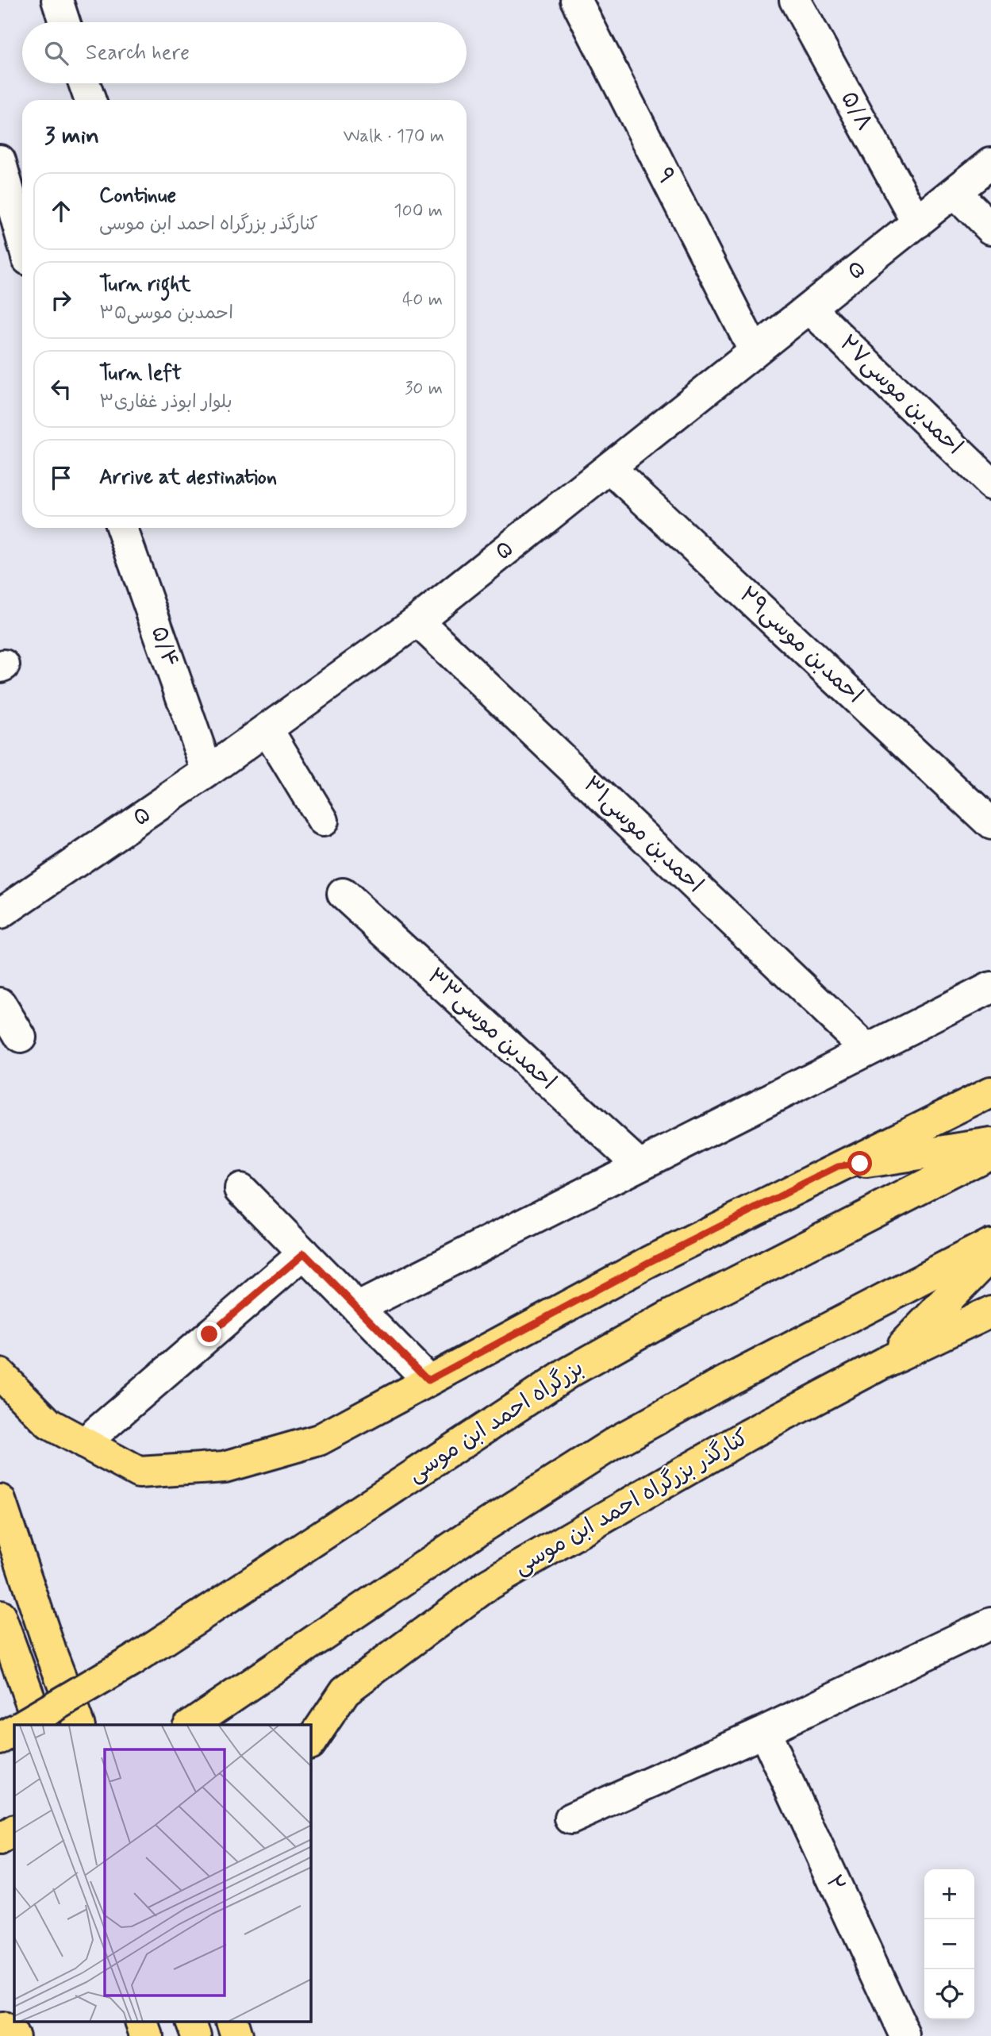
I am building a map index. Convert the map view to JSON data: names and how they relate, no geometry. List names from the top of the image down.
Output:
{
  "streets": {
    "main road": ["بزرگراه احمد ابن موسی", "کنارگذر بزرگراه احمد ابن موسی"],
    "street": [
      "۵/۸",
      "۹",
      "۵",
      "۲۷احمدبن موسی",
      "۲۹احمدبن موسی",
      "۵/۴",
      "۳۱احمدبن موسی",
      "۳۳احمدبن موسی",
      "۲"
    ]
  },
  "crossings": [
    ["۵/۸", "۵"],
    ["۹", "۵"],
    ["۵", "۲۷احمدبن موسی"],
    ["۵", "۲۹احمدبن موسی"],
    ["۵", "۵/۴"],
    ["۵", "۳۱احمدبن موسی"]
  ],
  "page": {
    "search": "Search here",
    "heading": ["3 min", "Walk · 170 m"],
    "list": [
      ["Continue", "کنارگذر بزرگراه احمد ابن موسی", "100 m"],
      ["Turn right", "۳۵احمدبن موسی", "40 m"],
      ["Turn left", "بلوار ابوذر غفاری۳", "30 m"],
      "Arrive at destination"
    ],
    "map_buttons": ["+", "−"]
  }
}
